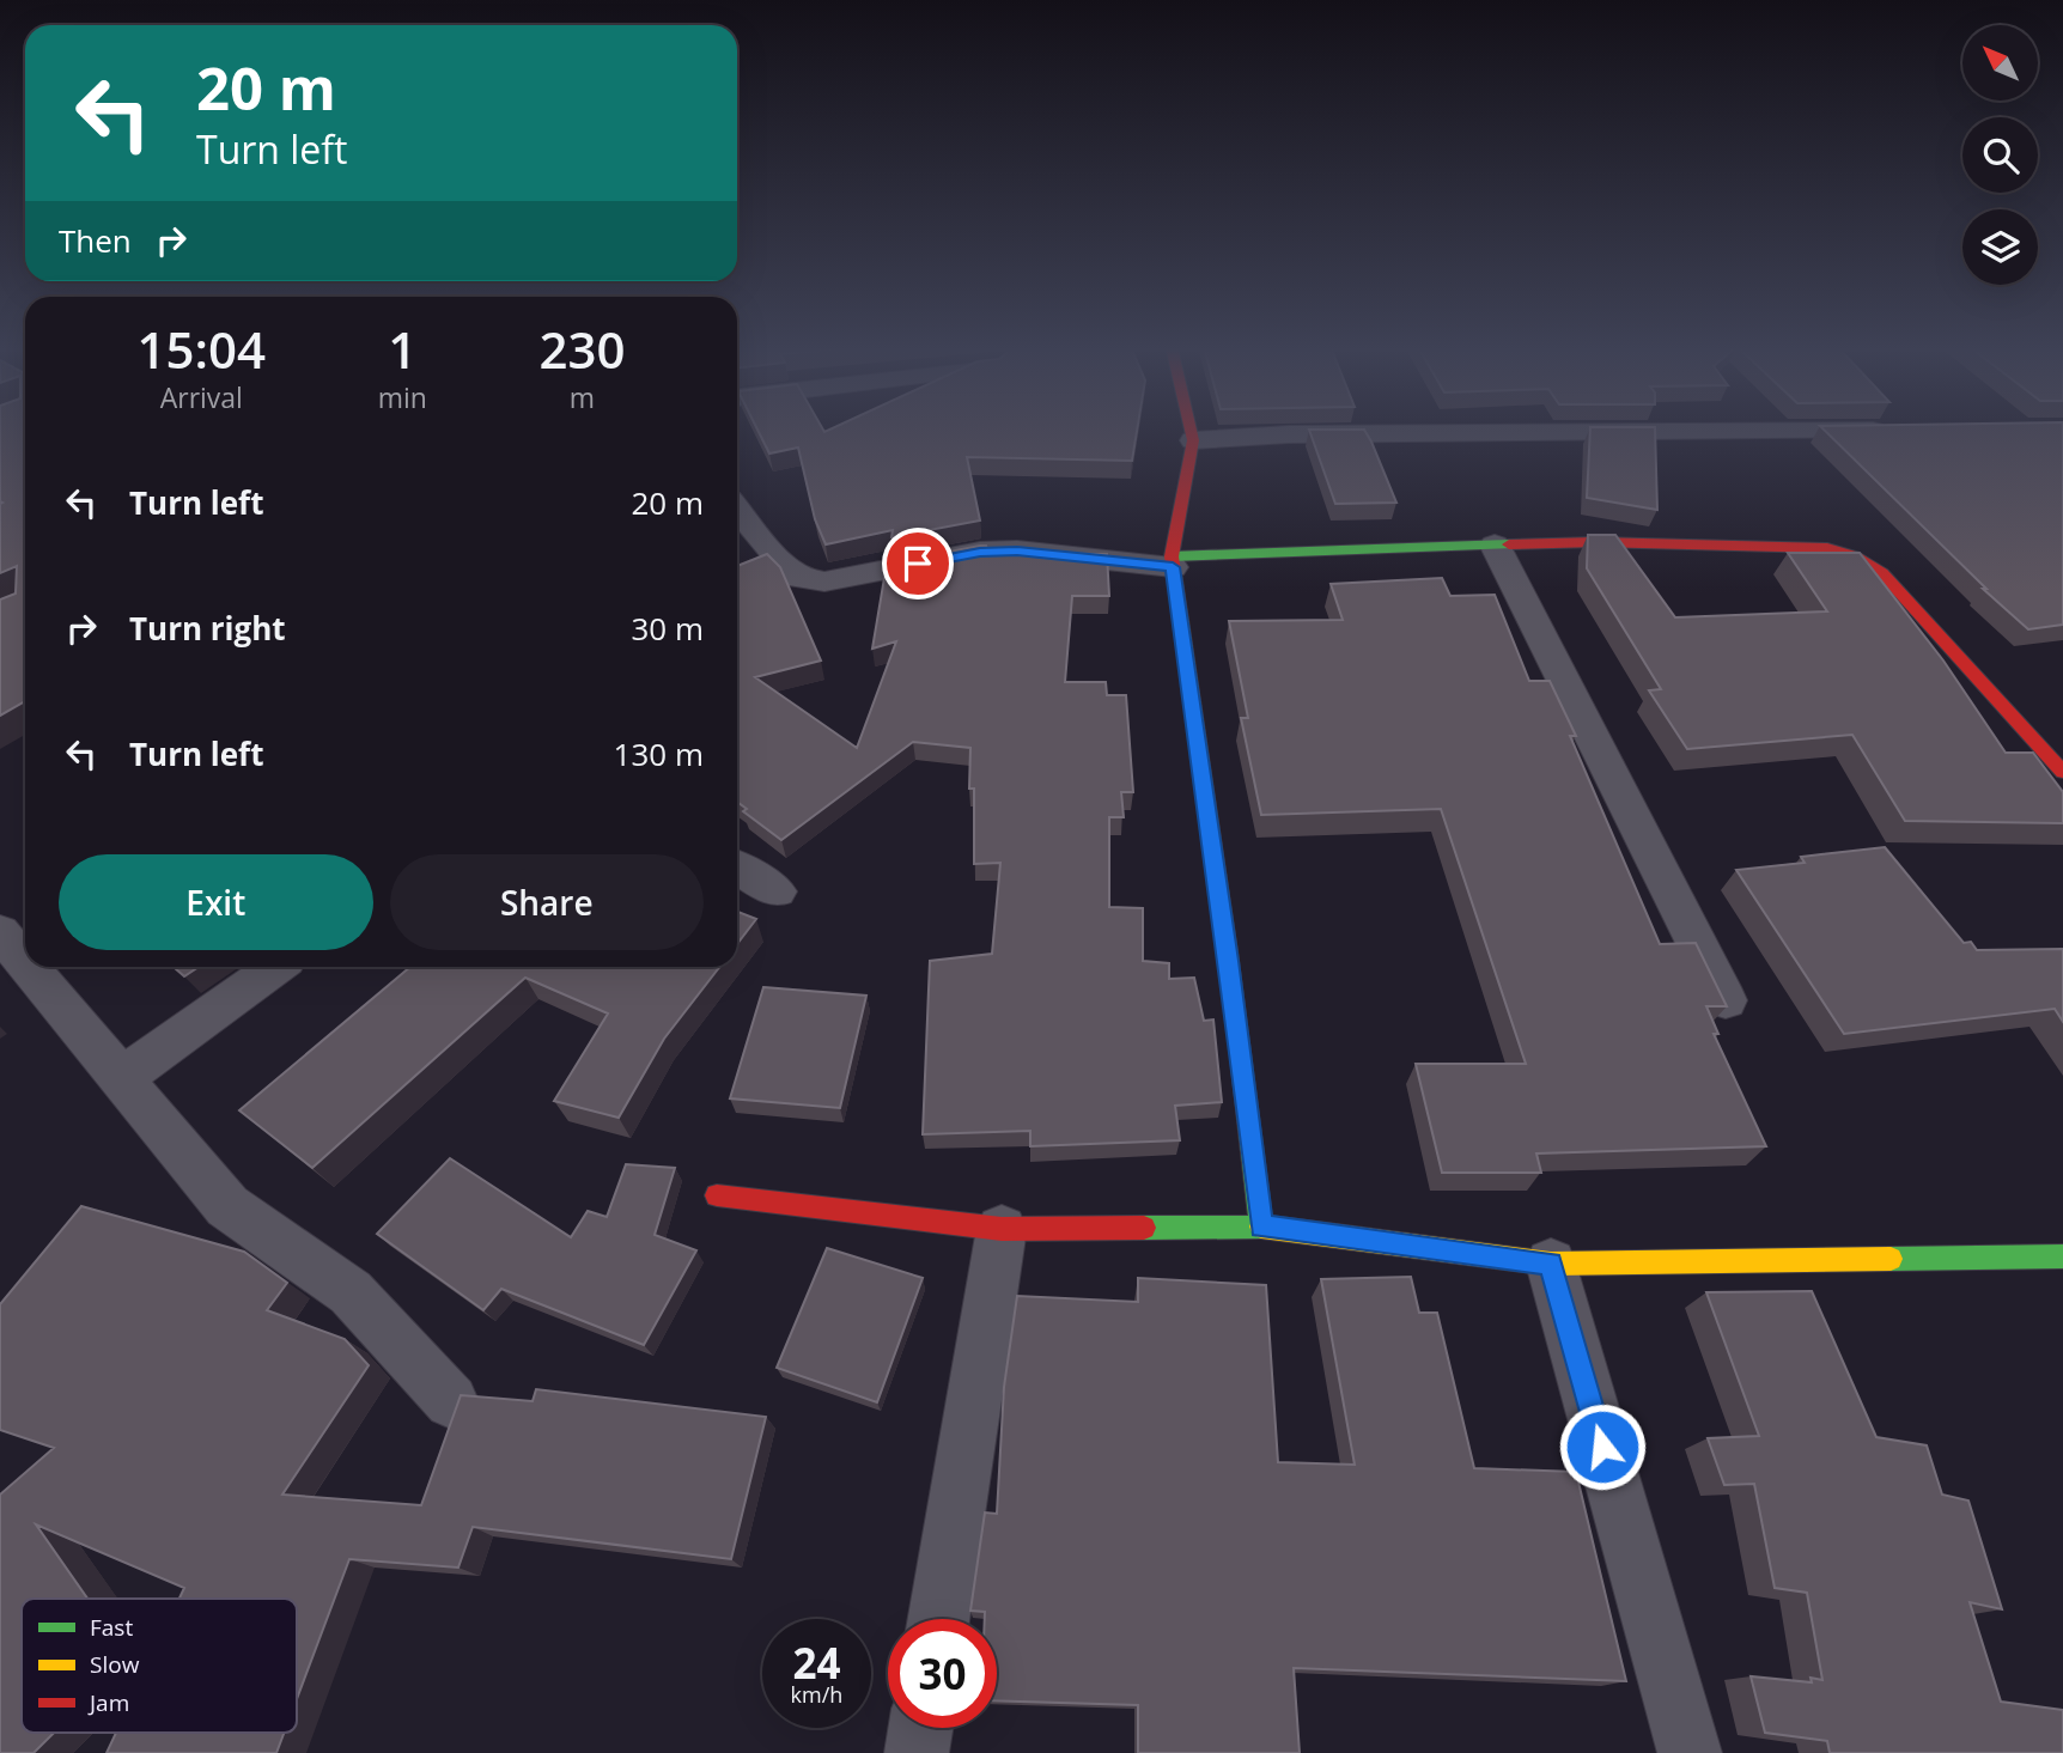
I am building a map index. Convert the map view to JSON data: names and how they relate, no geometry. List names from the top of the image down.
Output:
{
  "legend": ["Fast", "Slow", "Jam"],
  "north": "top left",
  "page": {
    "turn": ["20 m", "Turn left"],
    "then": "Then",
    "eta": [
      "15:04",
      "Arrival",
      "1",
      "min",
      "230",
      "m"
    ],
    "list": [
      {
        "name": "Turn left",
        "value": "20 m"
      },
      {
        "name": "Turn right",
        "value": "30 m"
      },
      {
        "name": "Turn left",
        "value": "130 m"
      }
    ],
    "buttons": ["Exit", "Share"],
    "speed": "24 km/h",
    "limit": "30"
  }
}
